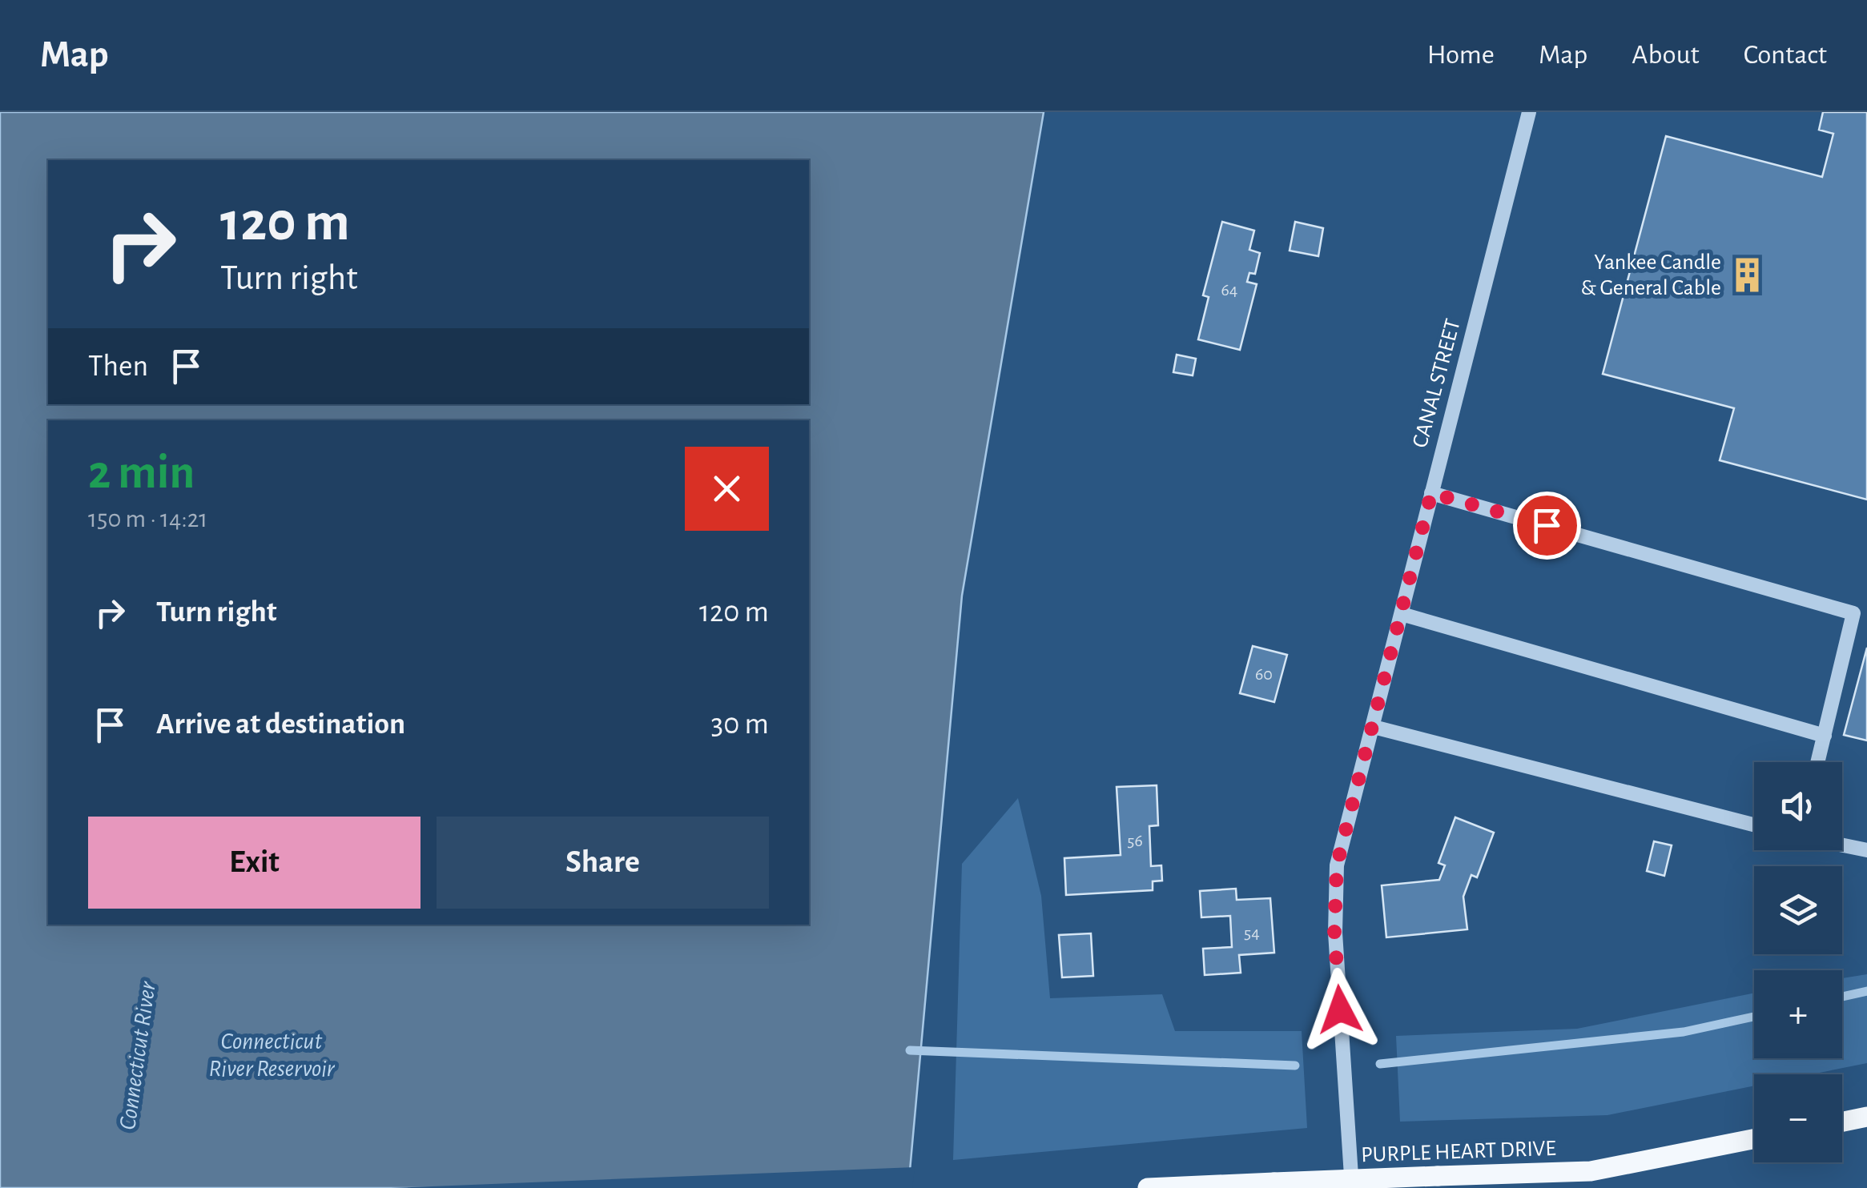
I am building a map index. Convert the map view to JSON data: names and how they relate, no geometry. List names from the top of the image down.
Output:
{
  "streets": {
    "main road": ["PURPLE HEART DRIVE"],
    "street": ["CANAL STREET"]
  },
  "water": ["Connecticut River Reservoir", "Connecticut River"],
  "places": {
    "building": ["Yankee Candle & General Cable"]
  },
  "house_numbers": [
    "64",
    "60",
    "56",
    "54"
  ],
  "page": {
    "header": "Map",
    "nav": [
      "Home",
      "Map",
      "About",
      "Contact"
    ],
    "turn": ["120 m", "Turn right"],
    "then": "Then",
    "heading": ["2 min", "150 m · 14:21"],
    "list": [
      {
        "name": "Turn right",
        "value": "120 m"
      },
      {
        "name": "Arrive at destination",
        "value": "30 m"
      }
    ],
    "map_buttons": ["+", "−"],
    "buttons": ["Exit", "Share"]
  }
}
